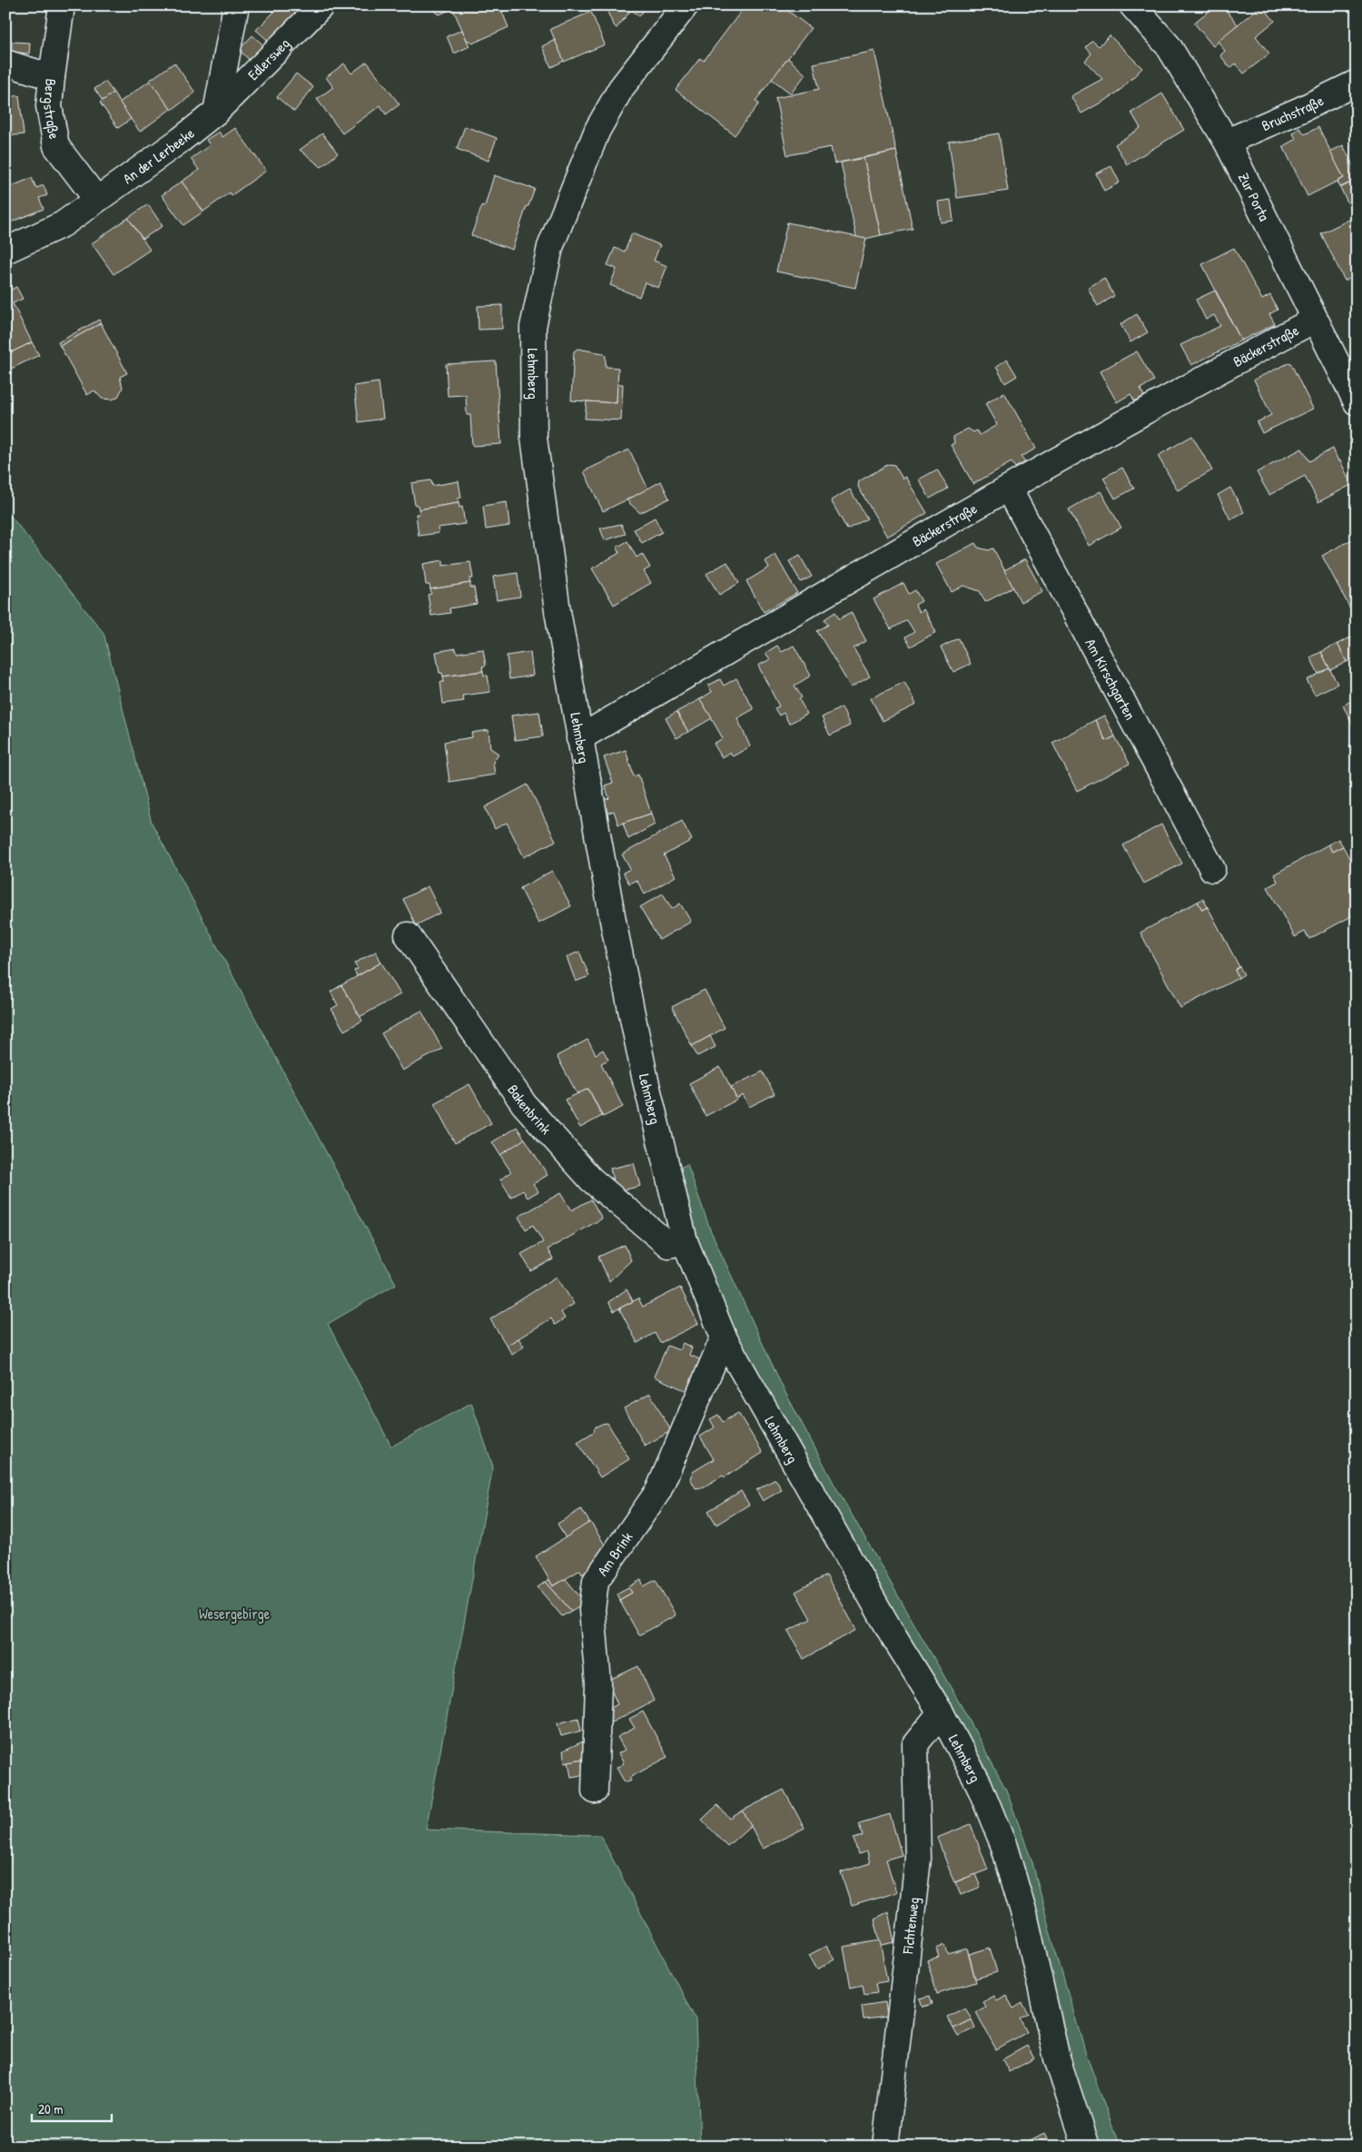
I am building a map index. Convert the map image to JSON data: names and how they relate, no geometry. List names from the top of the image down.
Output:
{
  "streets": {
    "street": [
      "Edlersweg",
      "Bergstraße",
      "Bruchstraße",
      "An der Lerbeeke",
      "Zur Porta",
      "Bäckerstraße",
      "Lehmberg",
      "Am Kirschgarten",
      "Bakenbrink",
      "Am Brink",
      "Fichtenweg"
    ]
  },
  "crossings": [
    ["Edlersweg", "An der Lerbeeke"],
    ["Bergstraße", "An der Lerbeeke"],
    ["Bruchstraße", "Zur Porta"],
    ["Zur Porta", "Bäckerstraße"],
    ["Bäckerstraße", "Lehmberg"],
    ["Bäckerstraße", "Am Kirschgarten"],
    ["Lehmberg", "Bakenbrink"],
    ["Lehmberg", "Am Brink"],
    ["Lehmberg", "Fichtenweg"]
  ],
  "parks": ["Wesergebirge"],
  "scale_bar": "20 m"
}
